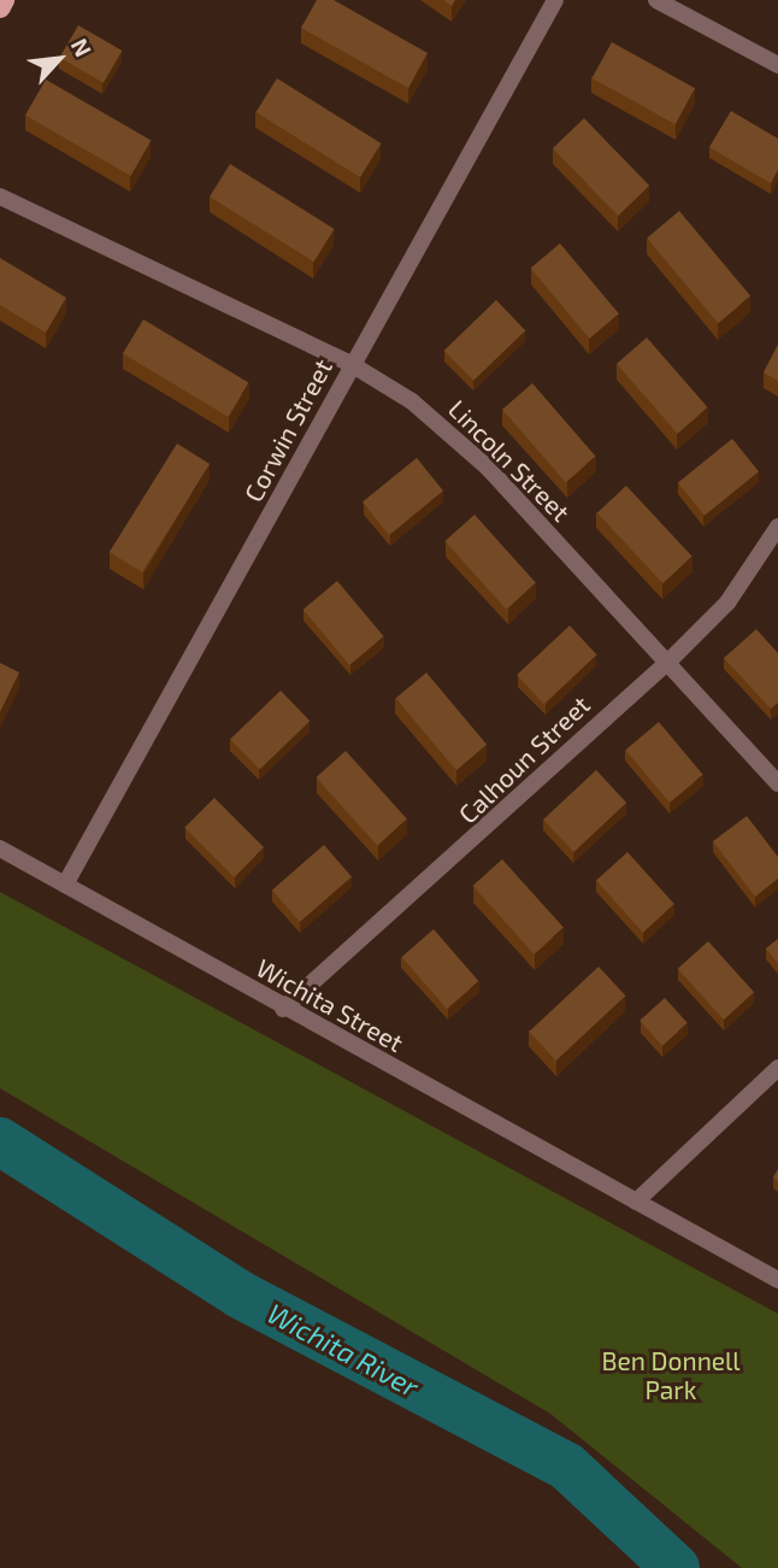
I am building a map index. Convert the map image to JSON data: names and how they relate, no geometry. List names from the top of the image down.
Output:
{
  "streets": {
    "street": [
      "Corwin Street",
      "Lincoln Street",
      "Calhoun Street",
      "Wichita Street"
    ]
  },
  "crossings": [
    ["Corwin Street", "Lincoln Street"],
    ["Corwin Street", "Wichita Street"],
    ["Lincoln Street", "Calhoun Street"],
    ["Calhoun Street", "Wichita Street"]
  ],
  "water": ["Wichita River"],
  "parks": ["Ben Donnell Park"],
  "north": "top right"
}
